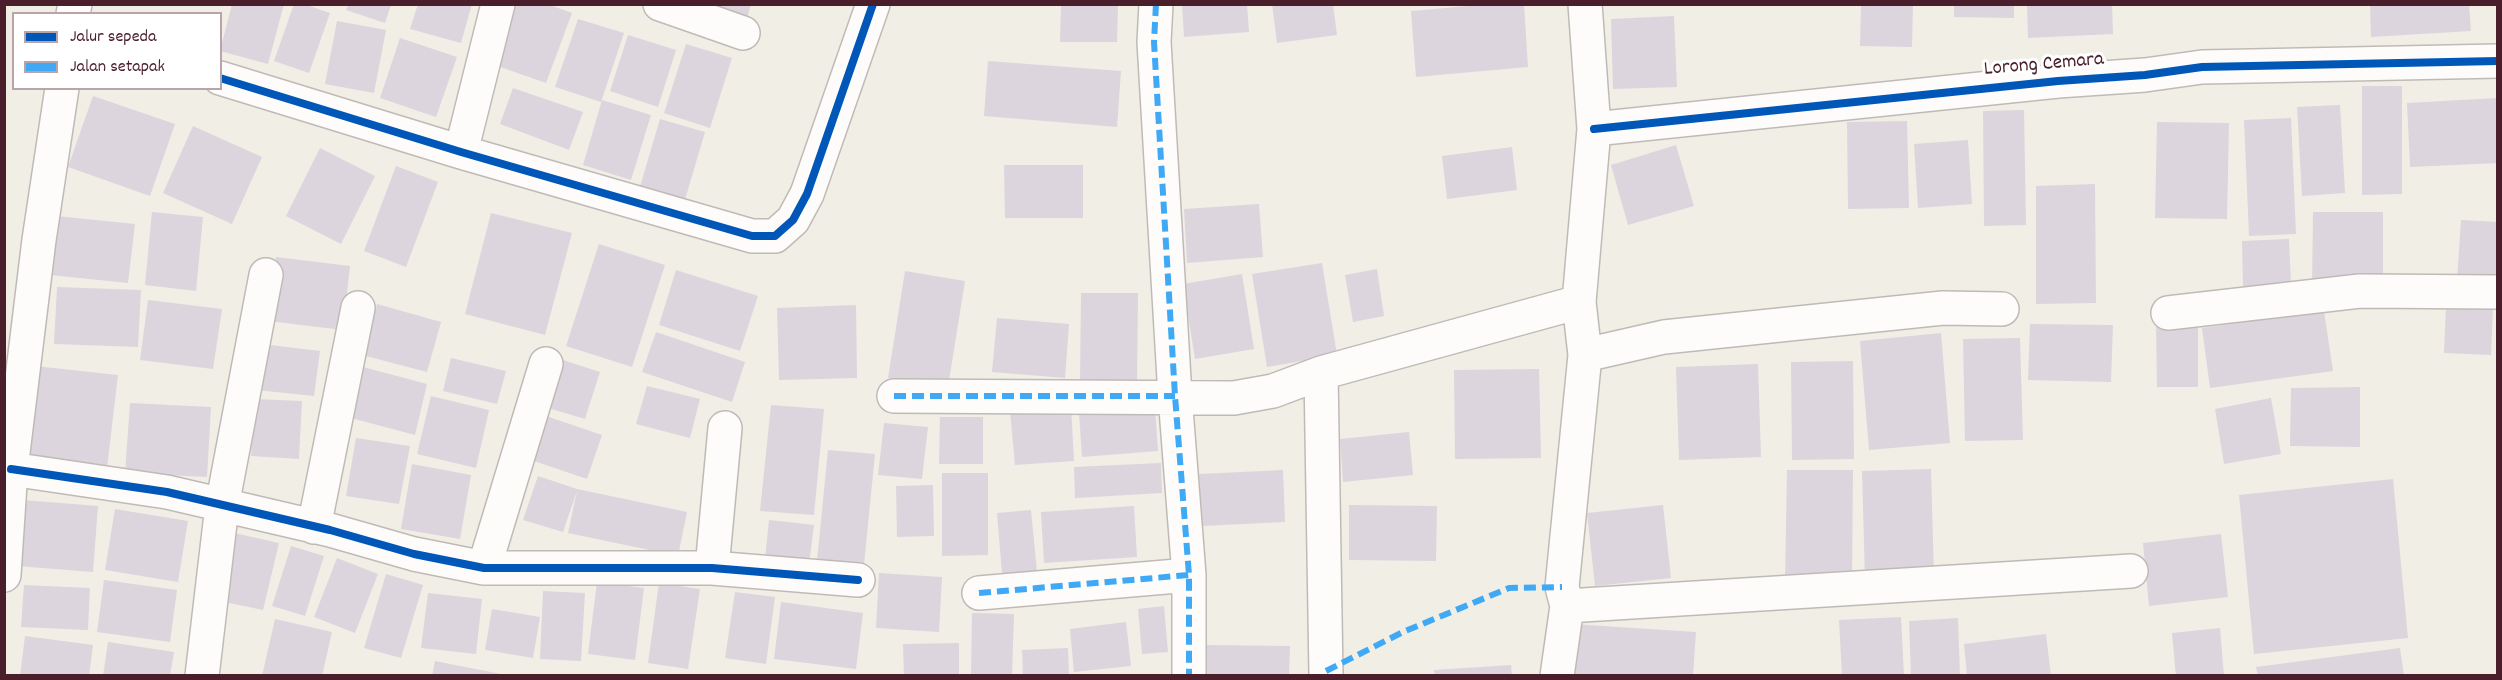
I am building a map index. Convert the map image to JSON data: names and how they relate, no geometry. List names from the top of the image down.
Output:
{
  "streets": {
    "street": ["Lorong Cemara"]
  },
  "legend": ["Jalur sepeda", "Jalan setapak"]
}
